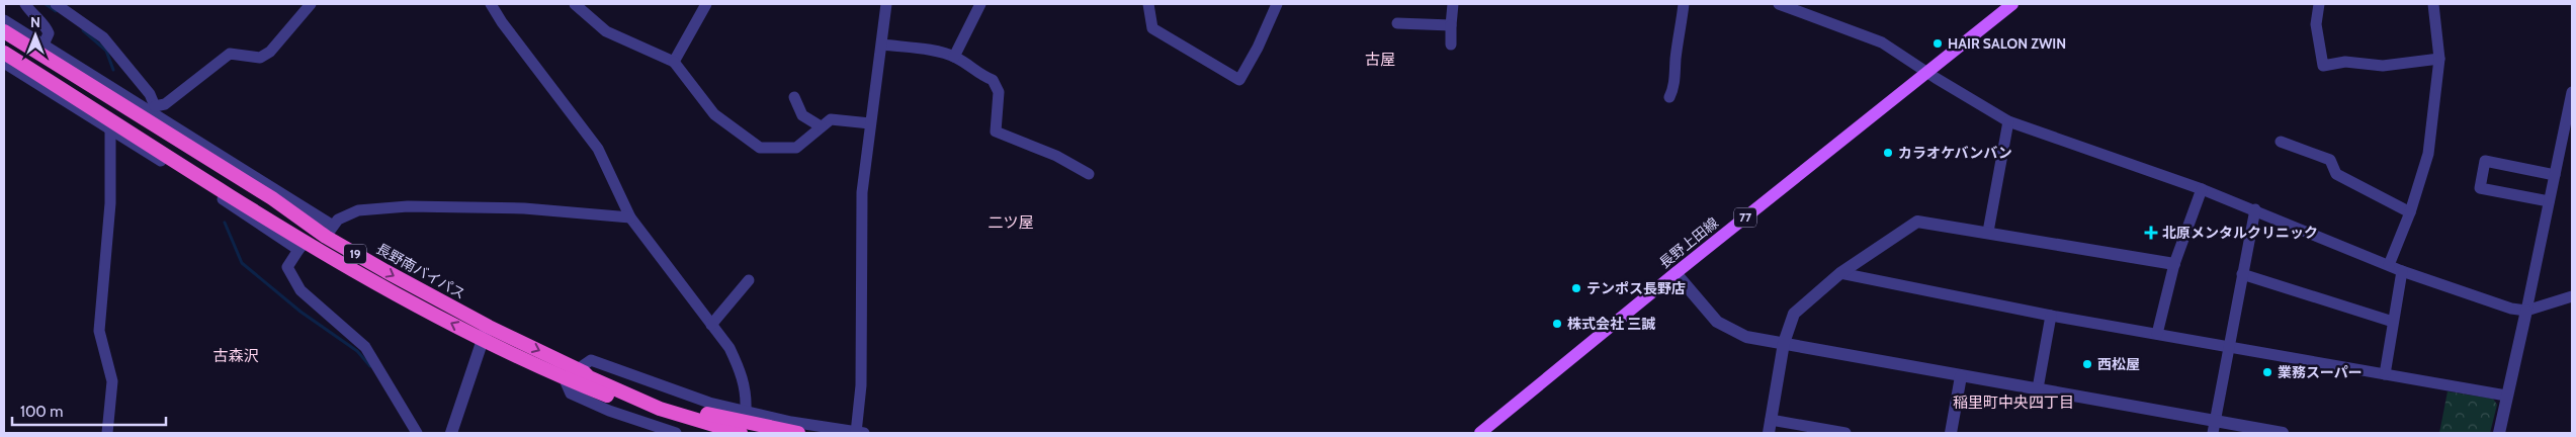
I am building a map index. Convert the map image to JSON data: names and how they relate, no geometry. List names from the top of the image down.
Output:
{
  "streets": {
    "highway": ["19", "長野南バイパス"],
    "main road": ["77", "長野上田線"]
  },
  "crossings": [
    ["19", "長野南バイパス"]
  ],
  "districts": [
    "古屋",
    "二ツ屋",
    "古森沢",
    "稲里町中央四丁目"
  ],
  "places": {
    "other": [
      "HAIR SALON ZWIN",
      "カラオケバンバン",
      "テンポス長野店",
      "株式会社 三誠",
      "西松屋",
      "業務スーパー"
    ],
    "health": ["北原メンタルクリニック"]
  },
  "scale_bar": "100 m",
  "north": "top"
}
